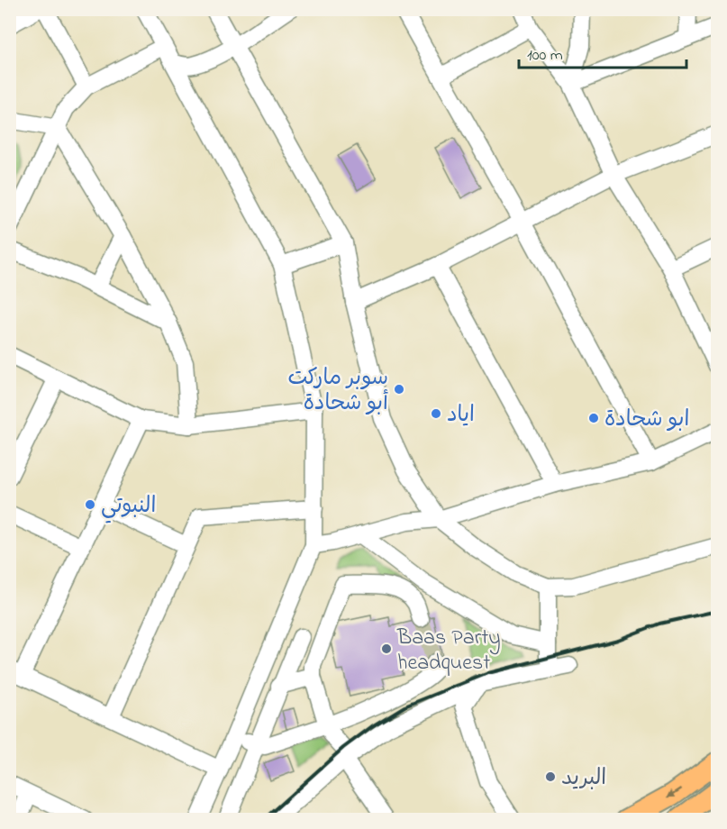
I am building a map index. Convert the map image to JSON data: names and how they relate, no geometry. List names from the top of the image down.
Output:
{
  "places": [
    "سوبر ماركت أبو شحادة",
    "اياد",
    "ابو شحادة",
    "النبوتي",
    "Baas Party headquest",
    "البريد"
  ],
  "scale_bar": "100 m"
}
